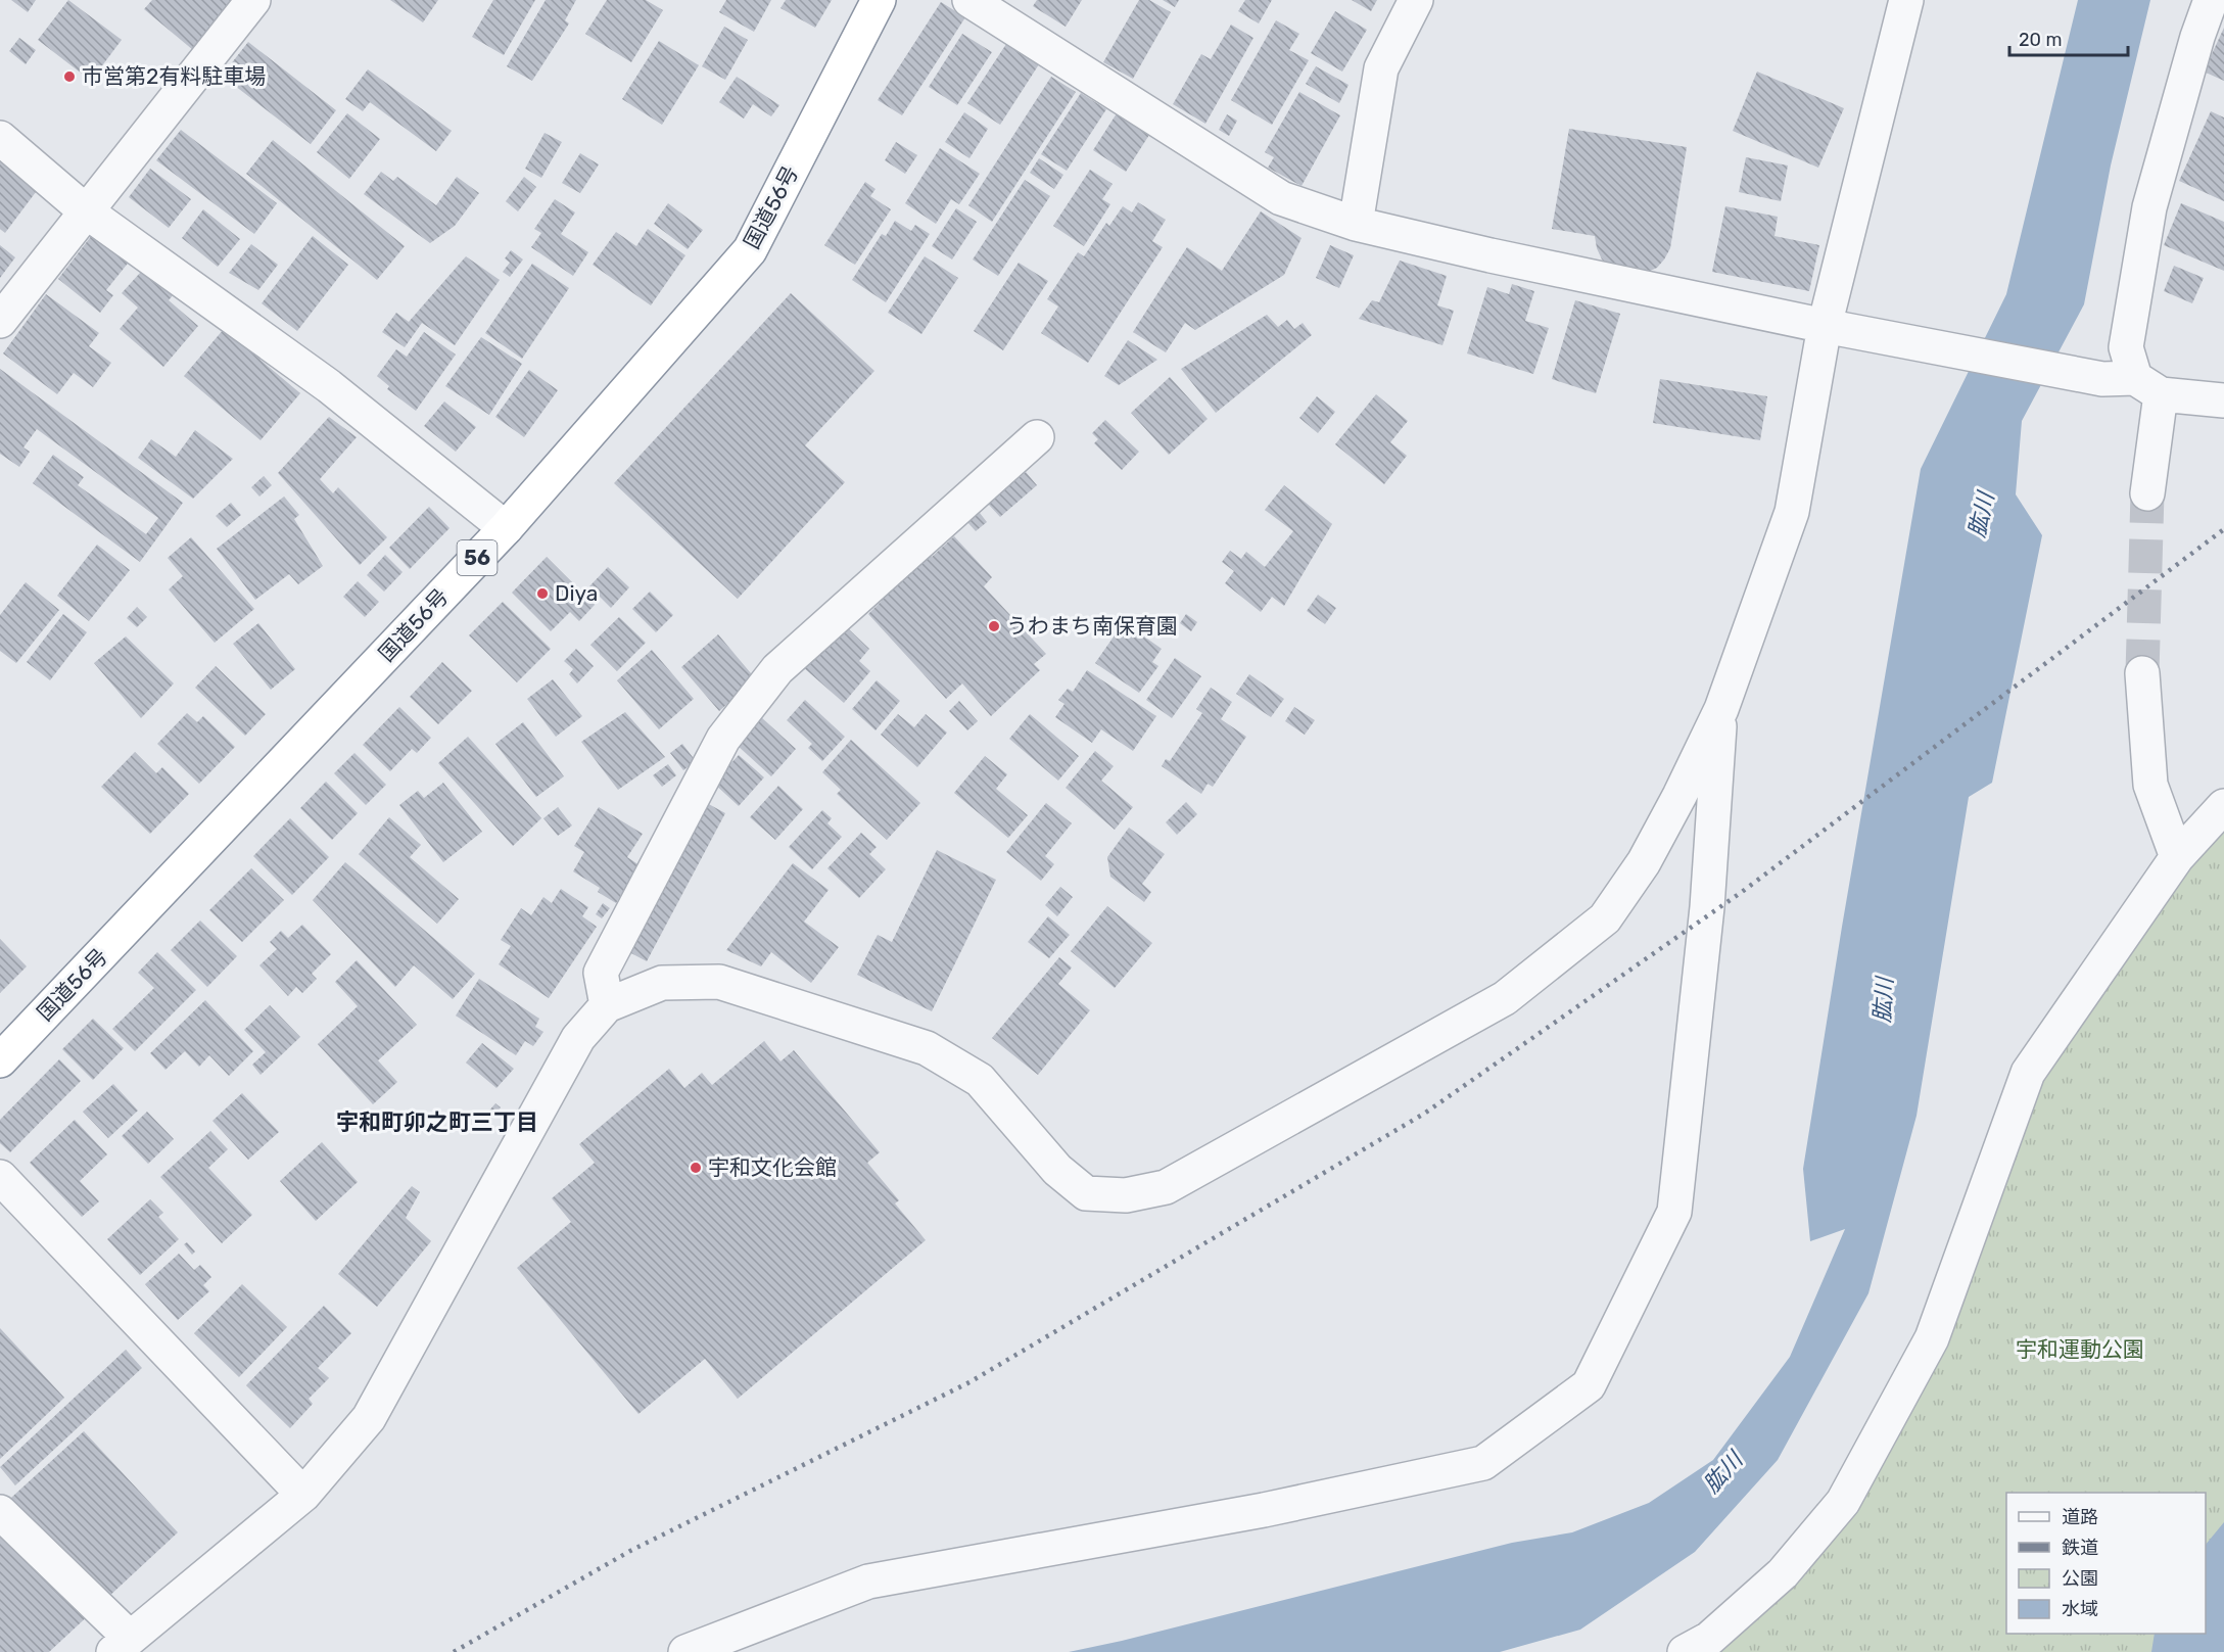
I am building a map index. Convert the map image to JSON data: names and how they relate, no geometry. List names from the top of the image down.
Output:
{
  "streets": {
    "highway": ["国道56号", "56"]
  },
  "districts": ["宇和町卯之町三丁目"],
  "water": ["肱川"],
  "parks": ["宇和運動公園"],
  "places": [
    "市営第2有料駐車場",
    "Diya",
    "うわまち南保育園",
    "宇和文化会館"
  ],
  "legend": [
    "道路",
    "鉄道",
    "公園",
    "水域"
  ],
  "scale_bar": "20 m"
}
